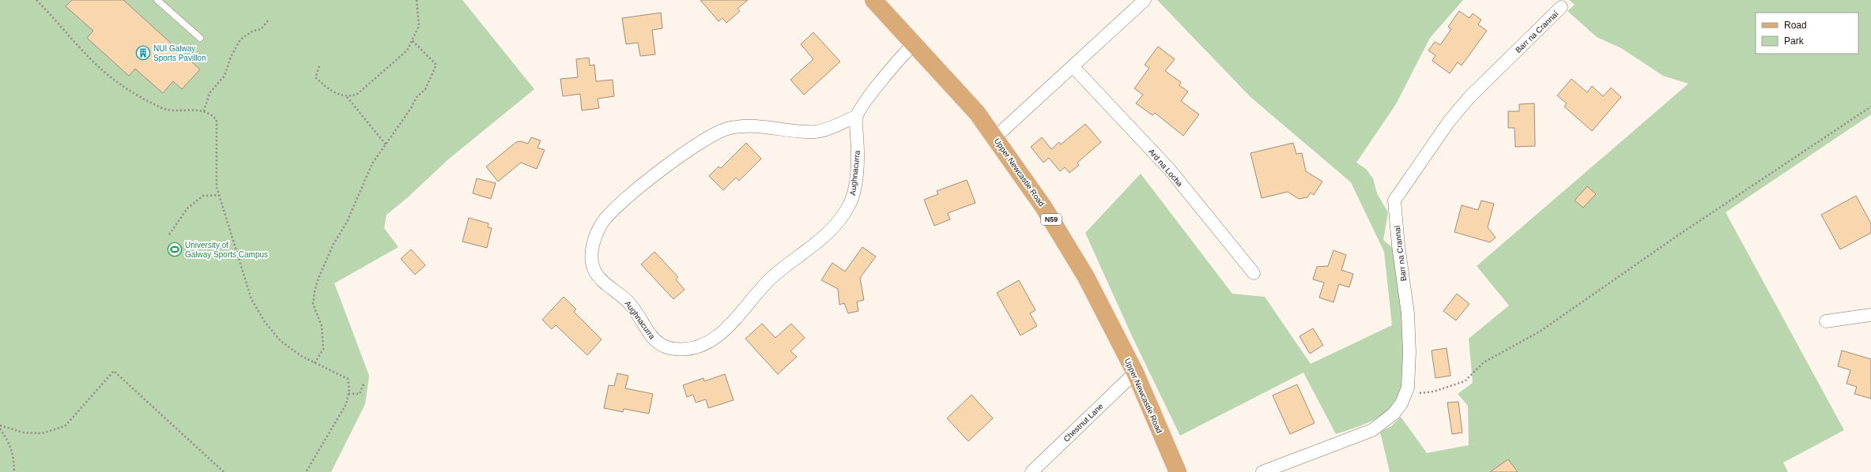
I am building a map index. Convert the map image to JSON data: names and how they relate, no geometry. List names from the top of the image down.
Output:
{
  "streets": {
    "main road": ["Upper Newcastle Road", "N59"],
    "street": [
      "Barr na Crannaí",
      "Ard na Locha",
      "Aughnacurra",
      "Chestnut Lane"
    ]
  },
  "crossings": [
    ["Upper Newcastle Road", "Chestnut Lane"]
  ],
  "places": {
    "building": ["NUI Galway Sports Pavillon"],
    "sports": ["University of Galway Sports Campus"]
  },
  "legend": ["Road", "Park"]
}
